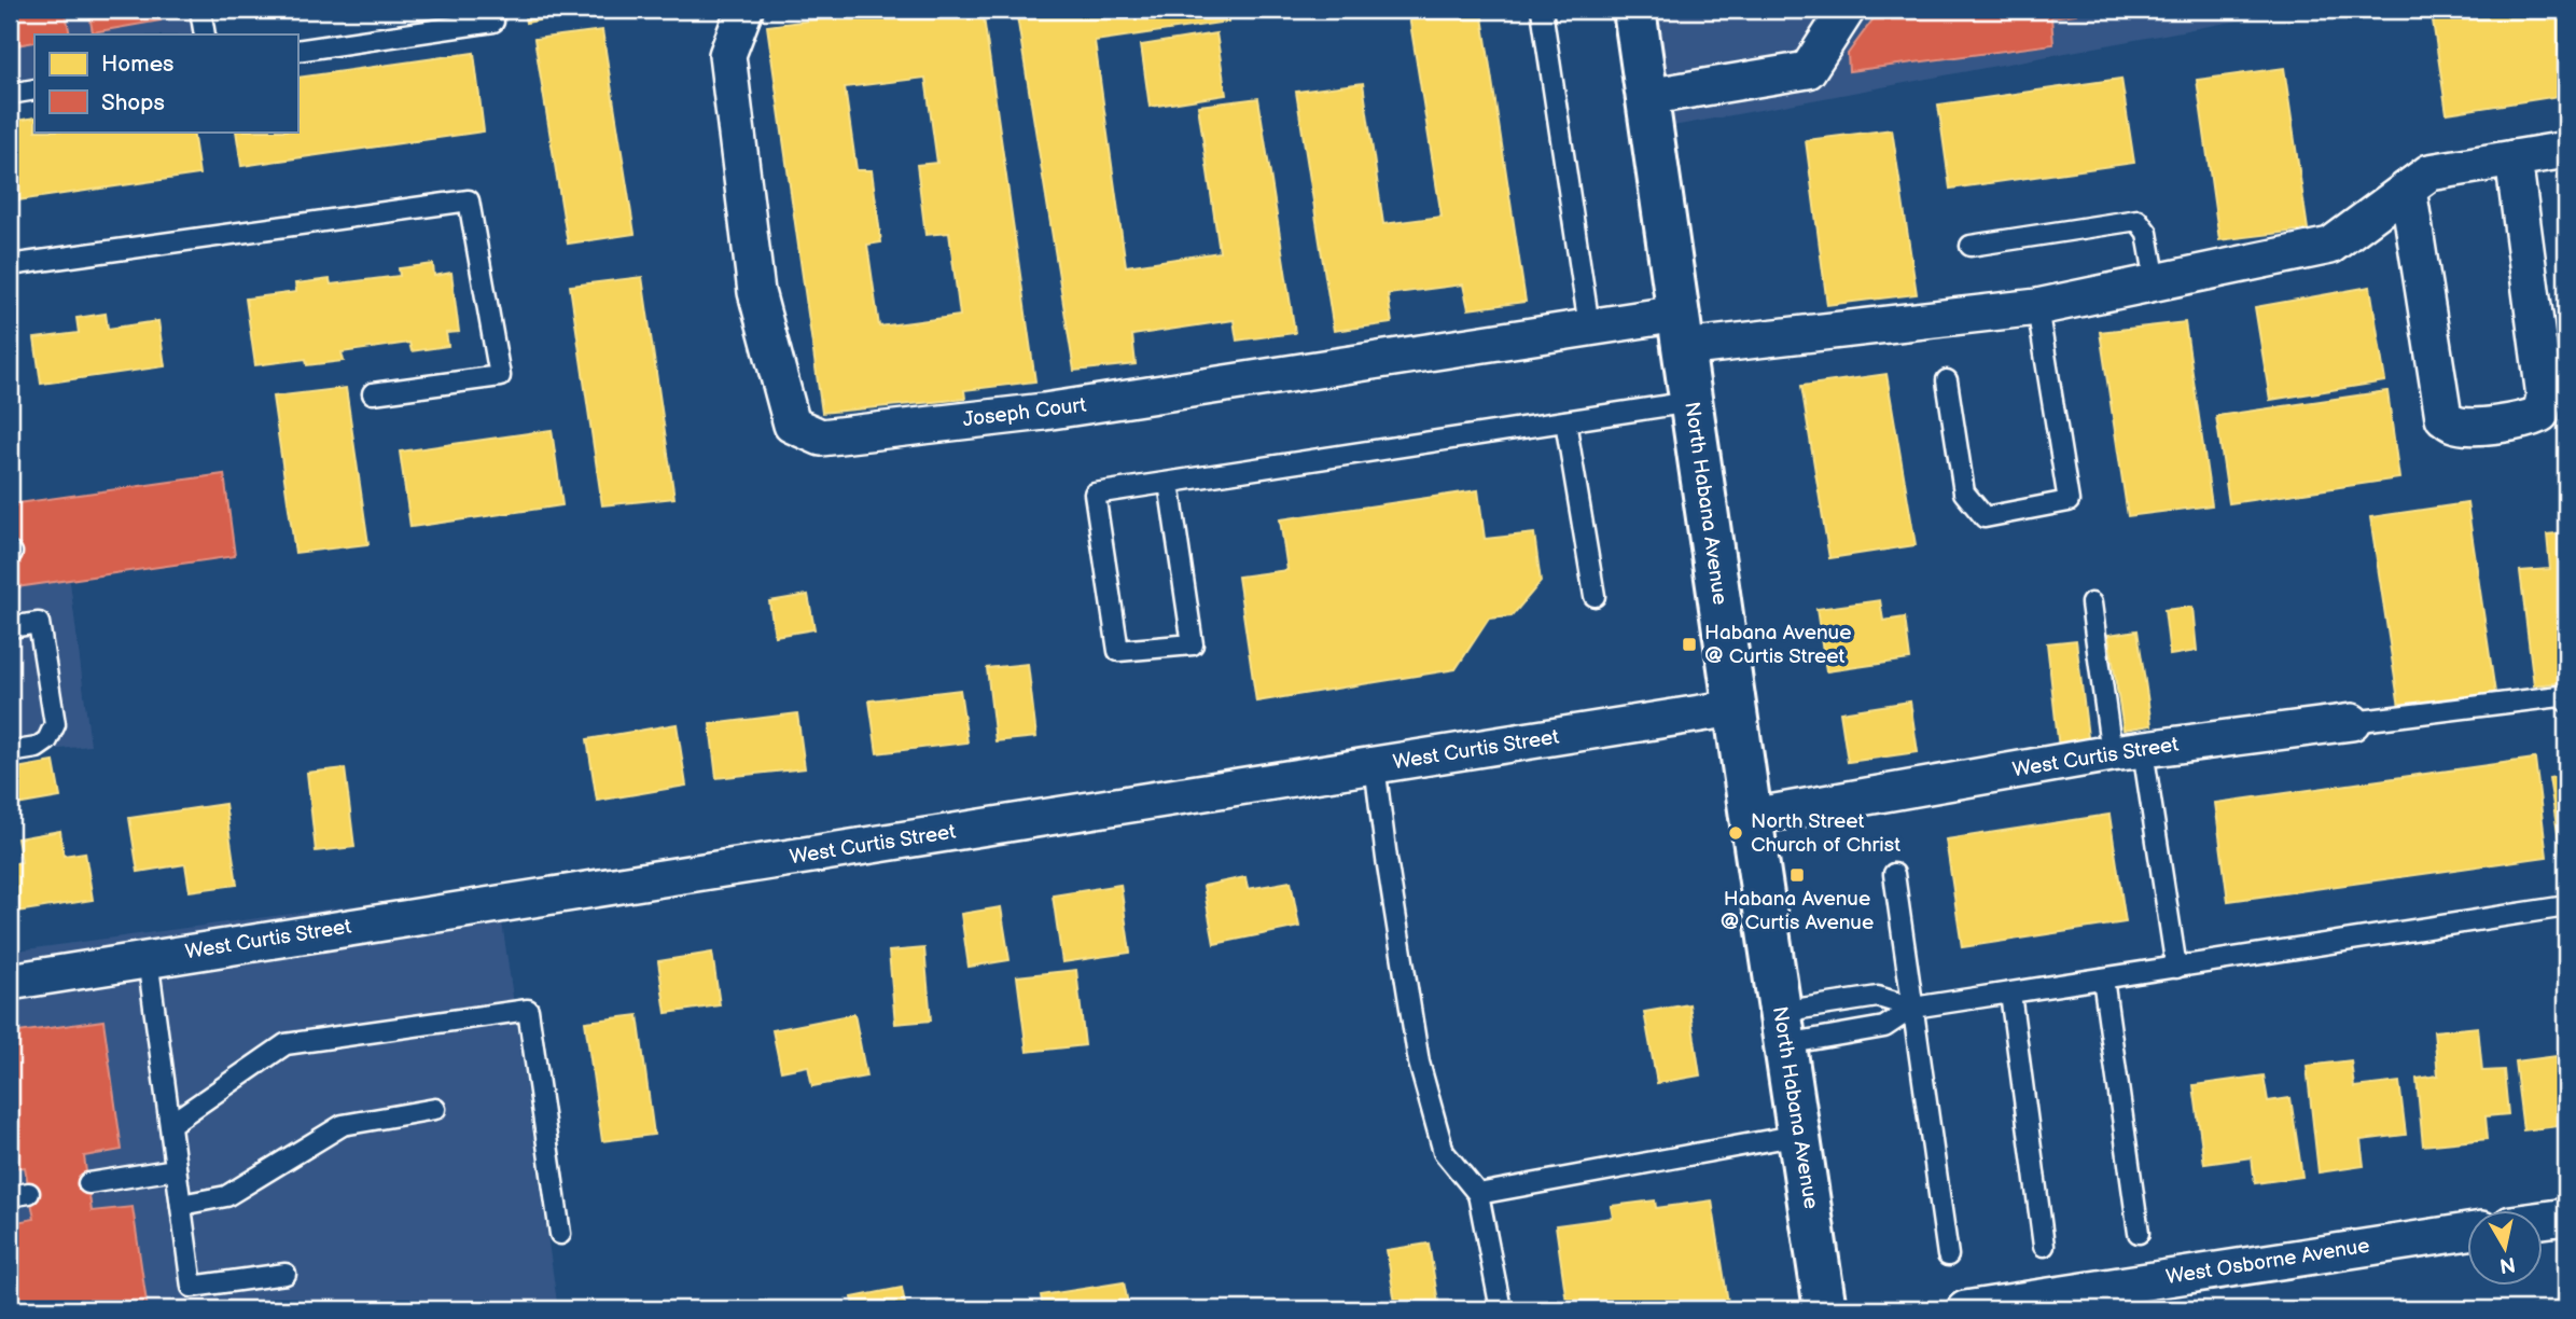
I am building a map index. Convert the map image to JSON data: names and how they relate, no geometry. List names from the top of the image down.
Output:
{
  "streets": {
    "street": [
      "Joseph Court",
      "North Habana Avenue",
      "West Curtis Street",
      "West Osborne Avenue"
    ]
  },
  "crossings": [
    ["Joseph Court", "North Habana Avenue"],
    ["North Habana Avenue", "West Curtis Street"]
  ],
  "places": {
    "transit": ["Habana Avenue @ Curtis Street", "Habana Avenue @ Curtis Avenue"],
    "other": ["North Street Church of Christ"]
  },
  "legend": ["Homes", "Shops"],
  "north": "bottom"
}
